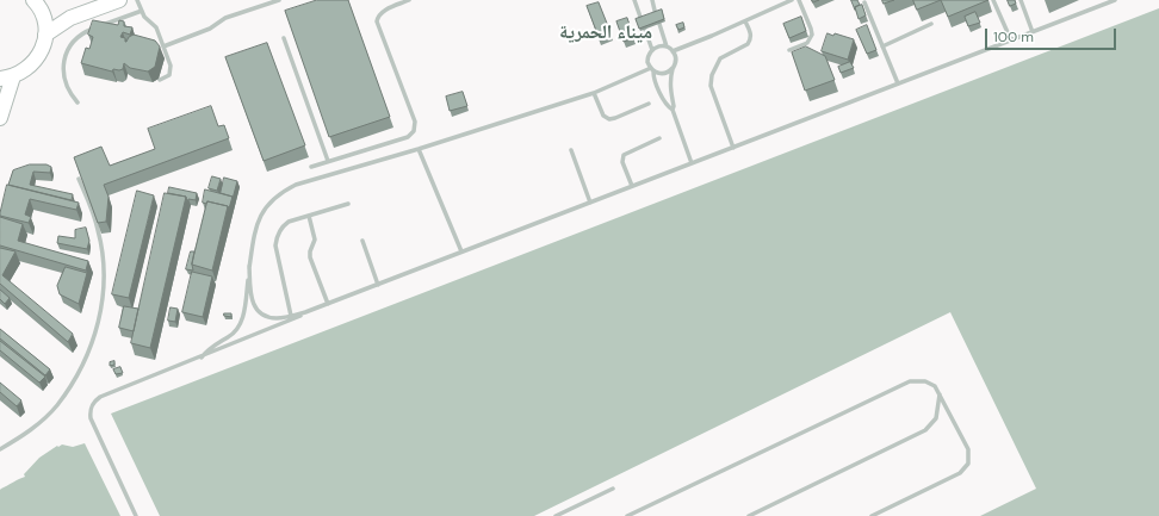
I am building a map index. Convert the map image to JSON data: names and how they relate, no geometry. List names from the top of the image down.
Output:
{
  "districts": ["ميناء الحمرية"],
  "scale_bar": "100 m"
}
